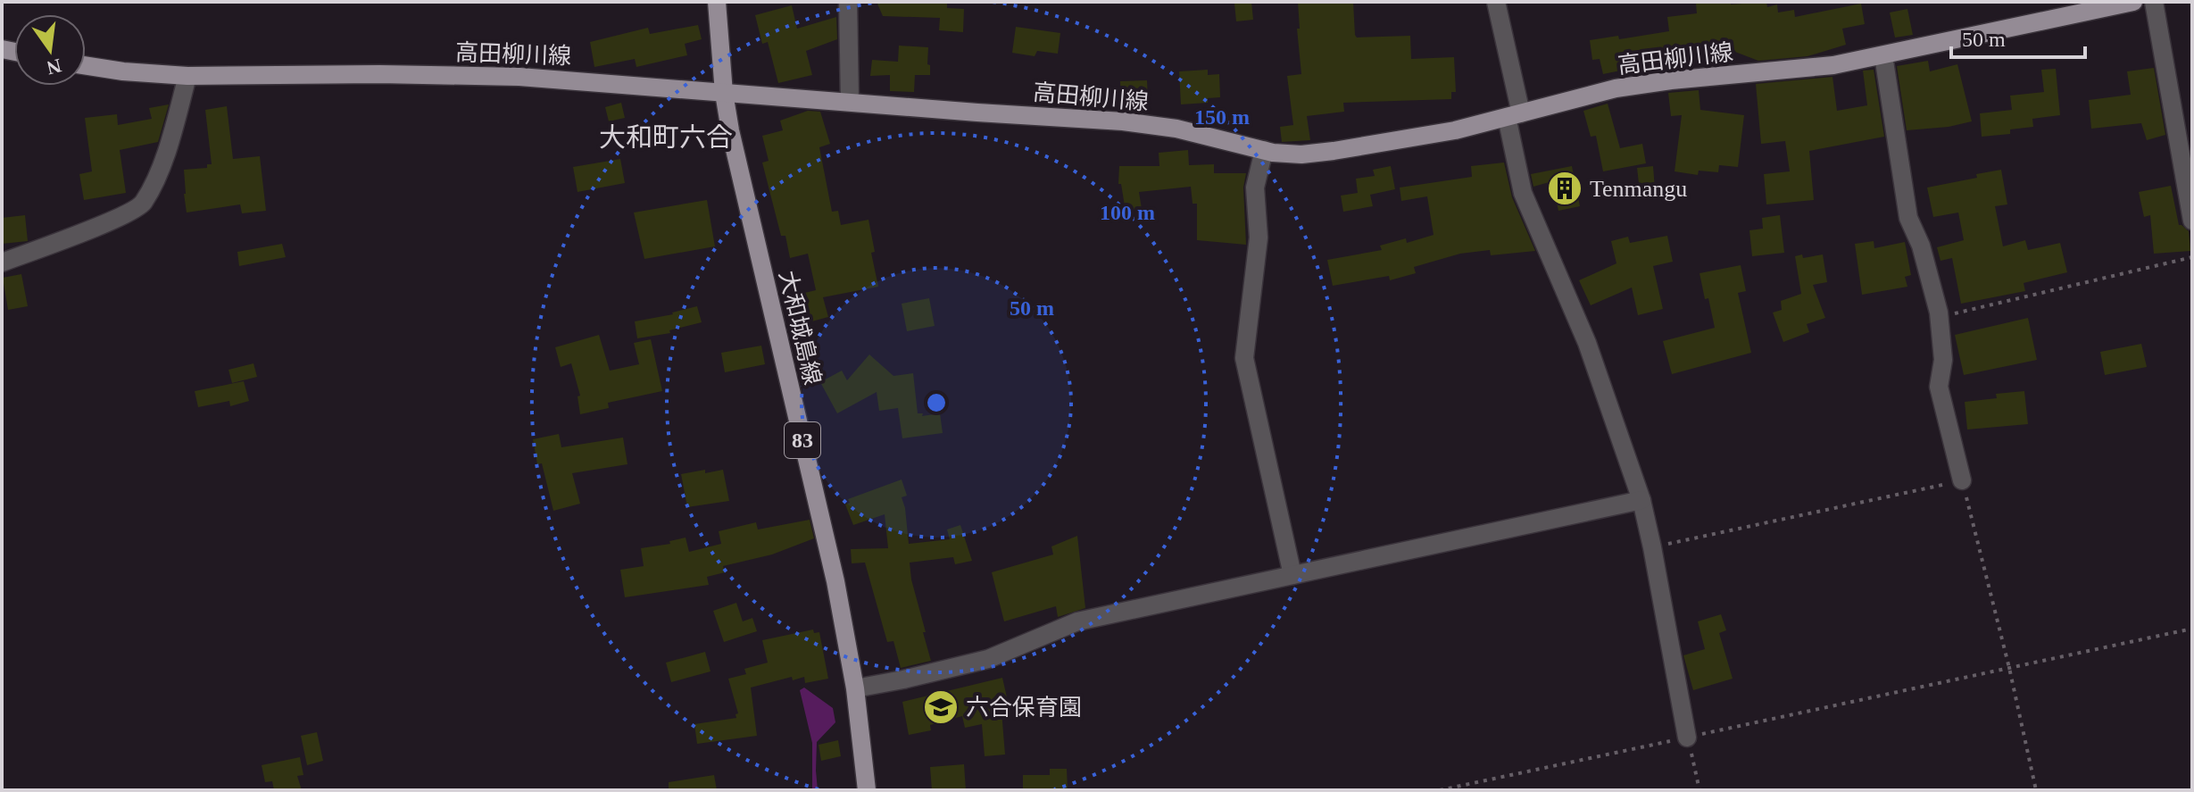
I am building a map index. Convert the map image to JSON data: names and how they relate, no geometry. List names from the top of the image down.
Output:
{
  "streets": {
    "main road": ["高田柳川線", "大和城島線", "83"]
  },
  "crossings": [
    ["高田柳川線", "大和城島線"]
  ],
  "districts": ["大和町六合"],
  "places": {
    "building": ["Tenmangu"],
    "school or university": ["六合保育園"]
  },
  "scale_bar": "50 m",
  "north": "bottom",
  "rings": ["150 m", "100 m", "50 m"]
}
